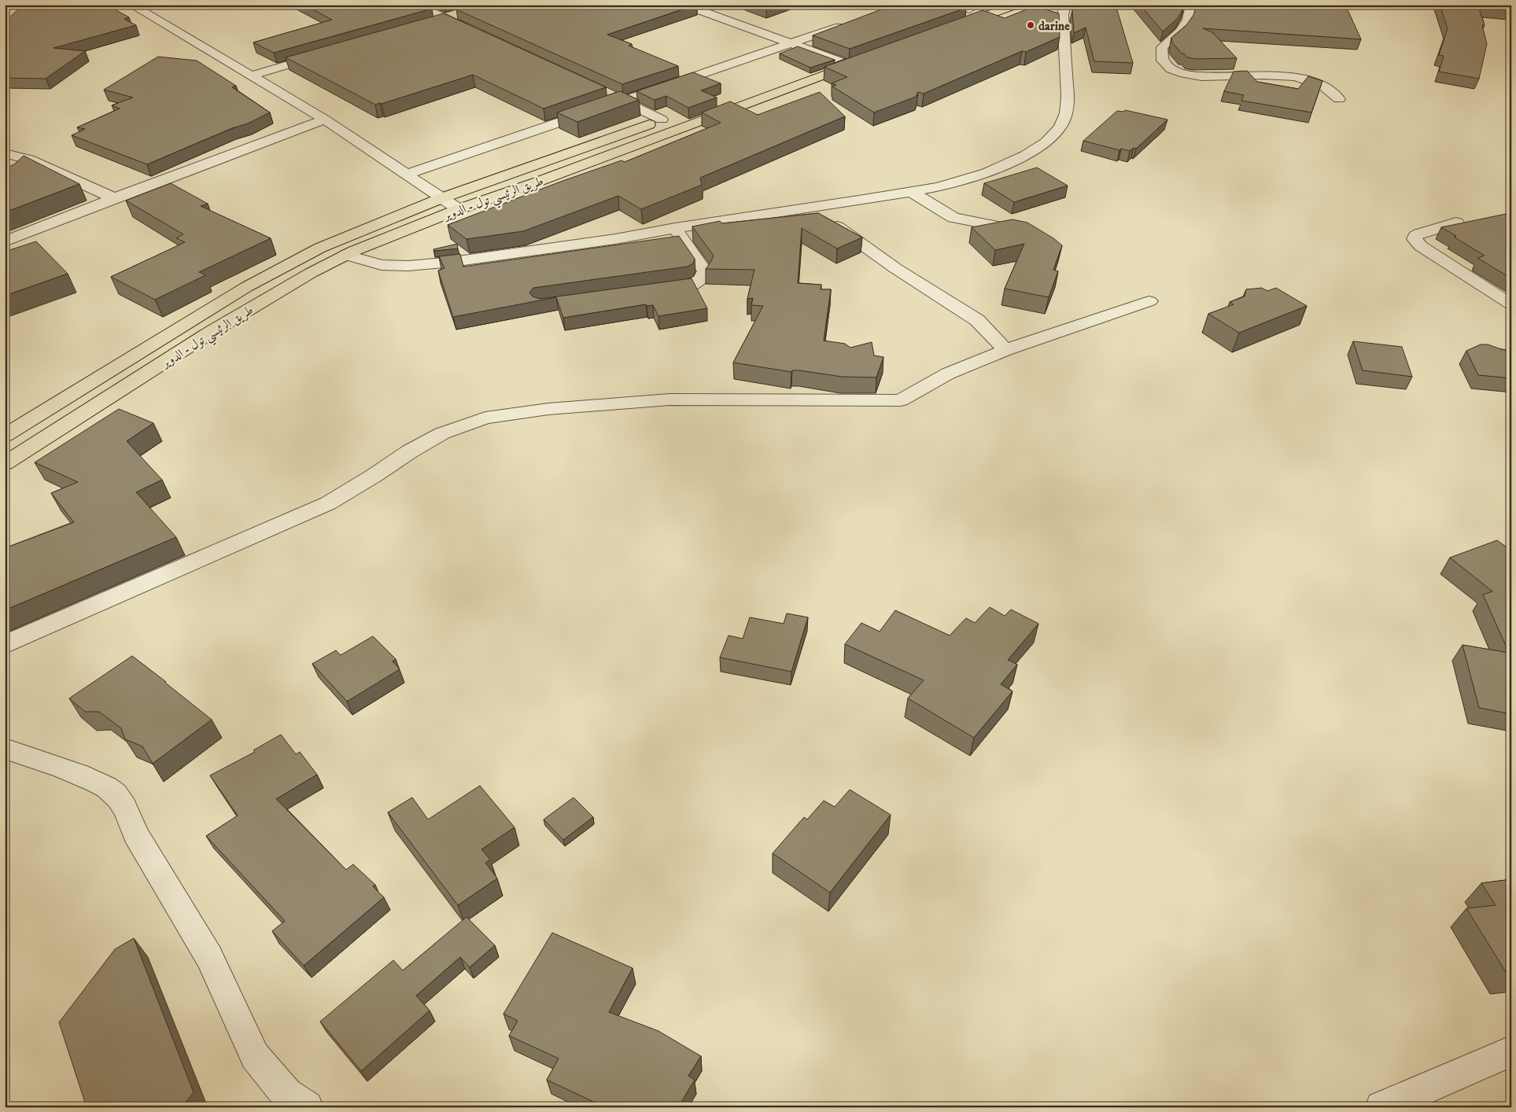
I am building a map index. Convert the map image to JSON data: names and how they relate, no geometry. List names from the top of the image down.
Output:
{
  "streets": {
    "main road": ["طريق الرئيسي تول - الدوير"]
  },
  "places": ["darine"]
}
